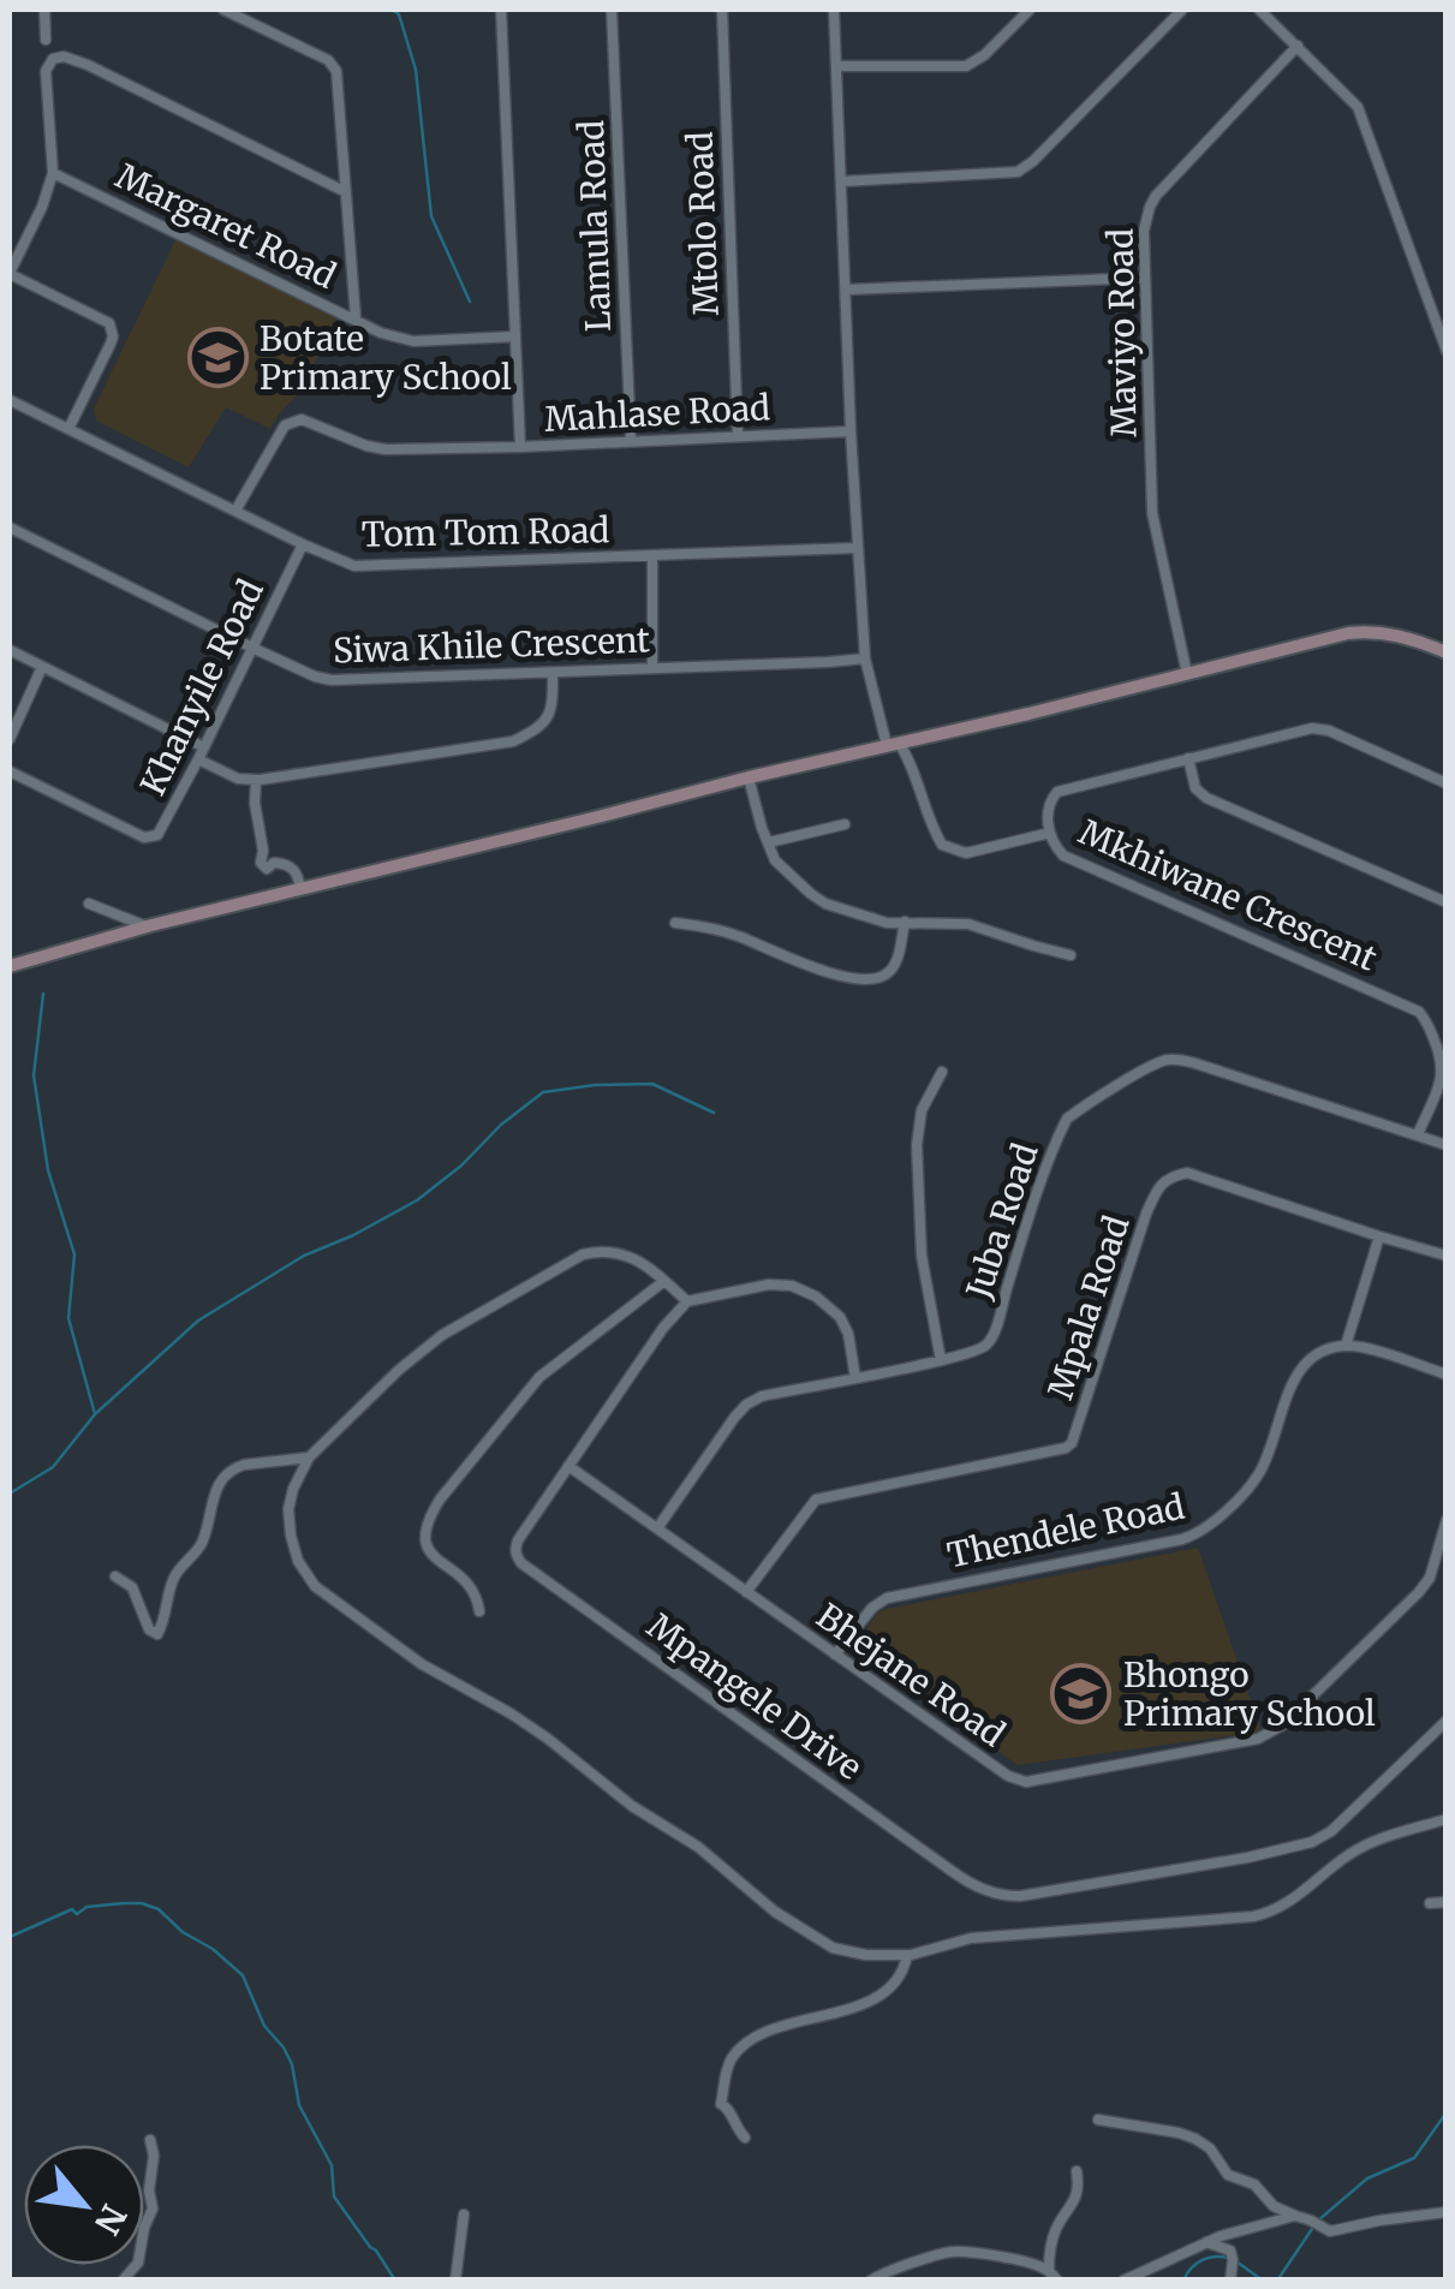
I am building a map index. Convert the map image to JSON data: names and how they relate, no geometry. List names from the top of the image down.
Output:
{
  "streets": {
    "street": [
      "Mtolo Road",
      "Margaret Road",
      "Lamula Road",
      "Maviyo Road",
      "Mahlase Road",
      "Tom Tom Road",
      "Siwa Khile Crescent",
      "Khanyile Road",
      "Mkhiwane Crescent",
      "Juba Road",
      "Mpala Road",
      "Thendele Road",
      "Bhejane Road",
      "Mpangele Drive"
    ]
  },
  "crossings": [
    ["Mtolo Road", "Mahlase Road"],
    ["Lamula Road", "Mahlase Road"],
    ["Mahlase Road", "Tom Tom Road"],
    ["Tom Tom Road", "Khanyile Road"],
    ["Siwa Khile Crescent", "Khanyile Road"],
    ["Mkhiwane Crescent", "Juba Road"],
    ["Juba Road", "Bhejane Road"],
    ["Mpala Road", "Bhejane Road"],
    ["Thendele Road", "Bhejane Road"],
    ["Bhejane Road", "Mpangele Drive"]
  ],
  "places": {
    "school or university": ["Botate Primary School", "Bhongo Primary School"]
  },
  "north": "bottom right"
}
